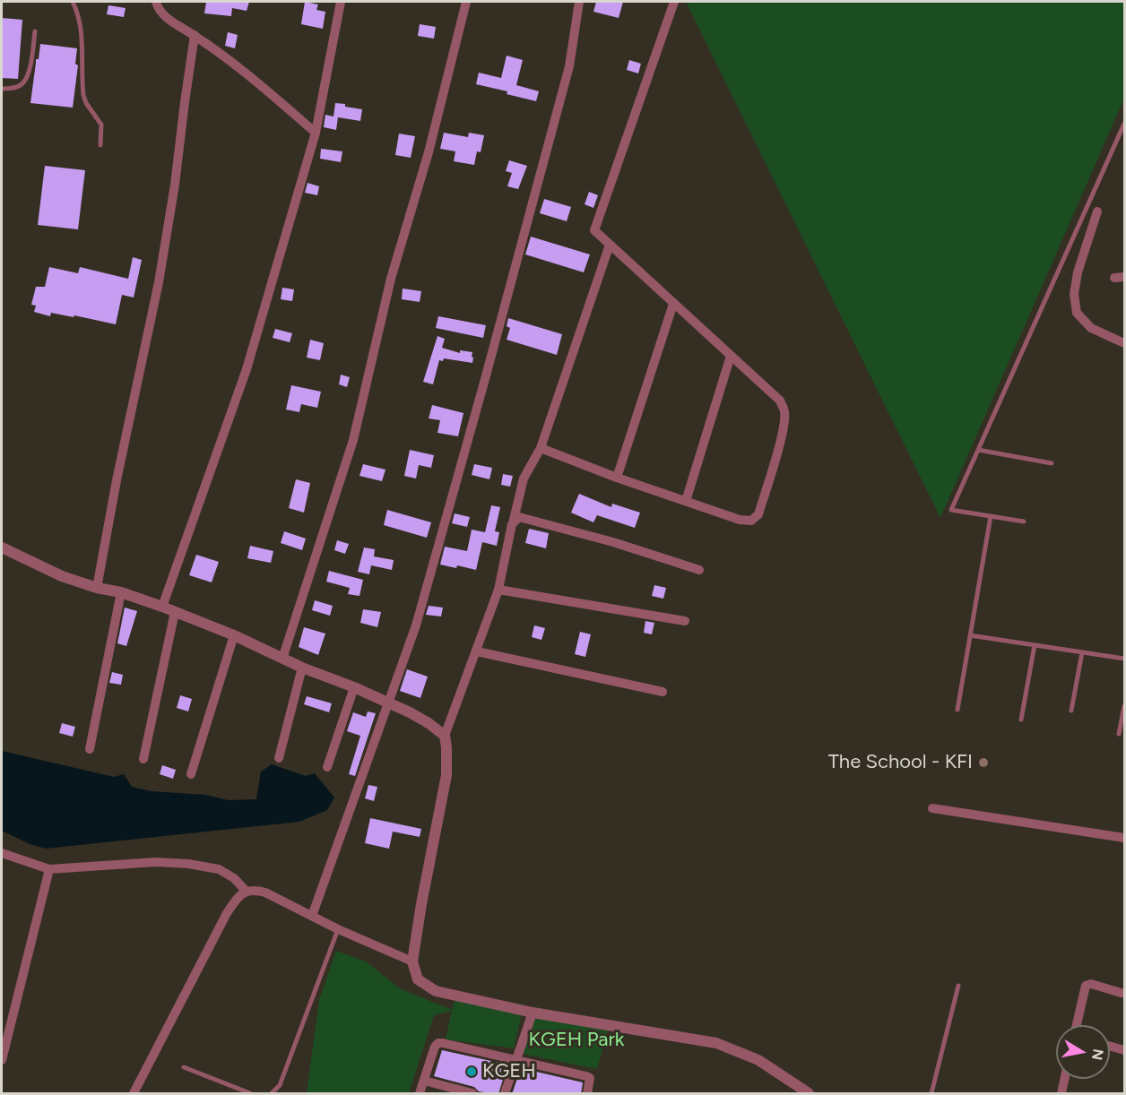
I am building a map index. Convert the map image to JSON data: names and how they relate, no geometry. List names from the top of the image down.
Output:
{
  "parks": ["KGEH Park"],
  "places": ["The School - KFI", "KGEH"],
  "north": "right"
}
